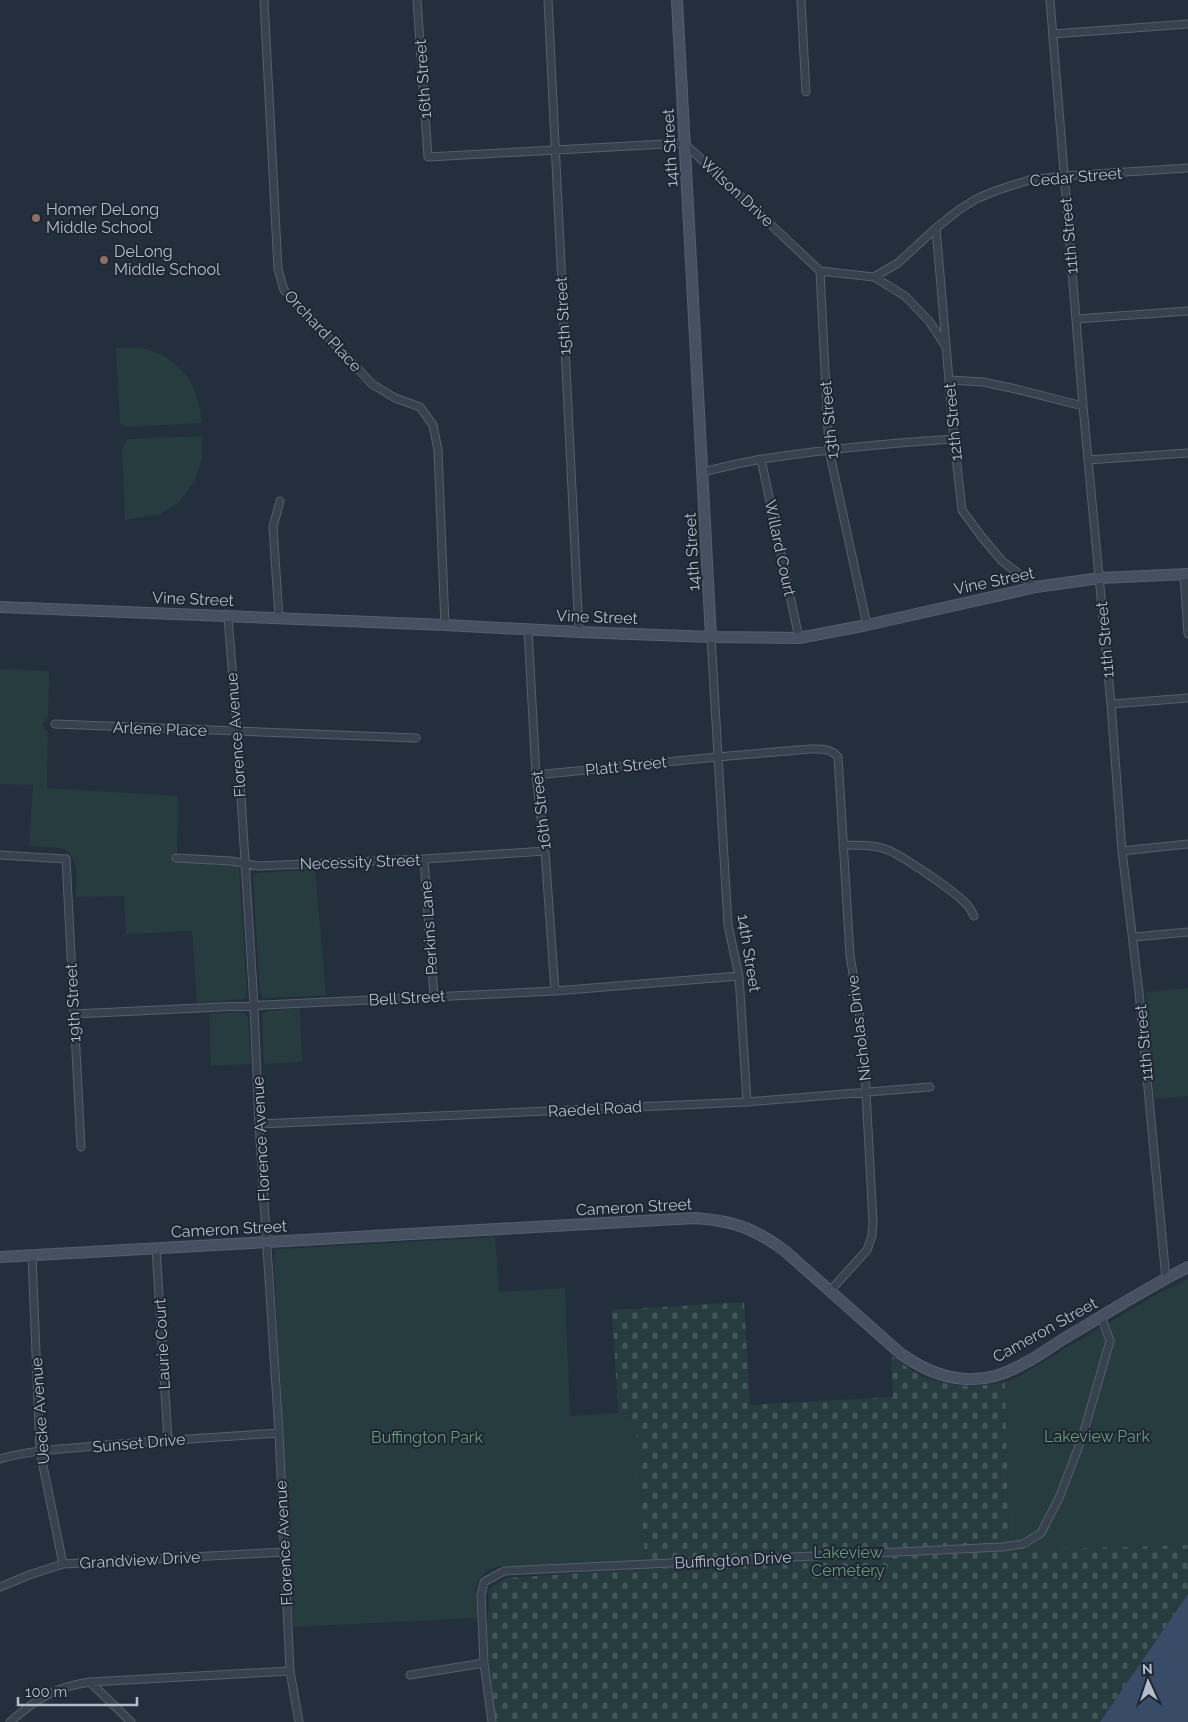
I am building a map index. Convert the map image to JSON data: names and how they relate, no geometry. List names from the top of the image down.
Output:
{
  "streets": {
    "street": [
      "16th Street",
      "14th Street",
      "Cedar Street",
      "Wilson Drive",
      "11th Street",
      "15th Street",
      "Orchard Place",
      "13th Street",
      "12th Street",
      "Willard Court",
      "Vine Street",
      "Arlene Place",
      "Florence Avenue",
      "Platt Street",
      "Necessity Street",
      "Perkins Lane",
      "Bell Street",
      "19th Street",
      "Nicholas Drive",
      "Raedel Road",
      "Cameron Street",
      "Laurie Court",
      "Uecke Avenue",
      "Sunset Drive",
      "Grandview Drive",
      "Buffington Drive"
    ]
  },
  "crossings": [
    ["16th Street", "15th Street"],
    ["16th Street", "Vine Street"],
    ["16th Street", "Platt Street"],
    ["16th Street", "Necessity Street"],
    ["16th Street", "Bell Street"],
    ["14th Street", "Wilson Drive"],
    ["14th Street", "Vine Street"],
    ["14th Street", "Platt Street"],
    ["14th Street", "Bell Street"],
    ["14th Street", "Raedel Road"],
    ["Cedar Street", "11th Street"],
    ["Cedar Street", "12th Street"],
    ["Wilson Drive", "13th Street"],
    ["11th Street", "Vine Street"],
    ["11th Street", "Cameron Street"],
    ["15th Street", "Vine Street"],
    ["Orchard Place", "Vine Street"],
    ["13th Street", "Vine Street"],
    ["12th Street", "Vine Street"],
    ["Willard Court", "Vine Street"],
    ["Vine Street", "Florence Avenue"],
    ["Arlene Place", "Florence Avenue"],
    ["Florence Avenue", "Necessity Street"],
    ["Florence Avenue", "Bell Street"],
    ["Florence Avenue", "Raedel Road"],
    ["Florence Avenue", "Cameron Street"],
    ["Florence Avenue", "Sunset Drive"],
    ["Florence Avenue", "Grandview Drive"],
    ["Platt Street", "Nicholas Drive"],
    ["Necessity Street", "Perkins Lane"],
    ["Perkins Lane", "Bell Street"],
    ["Bell Street", "19th Street"],
    ["Nicholas Drive", "Raedel Road"],
    ["Nicholas Drive", "Cameron Street"],
    ["Cameron Street", "Laurie Court"],
    ["Cameron Street", "Uecke Avenue"],
    ["Cameron Street", "Buffington Drive"],
    ["Laurie Court", "Sunset Drive"],
    ["Uecke Avenue", "Sunset Drive"],
    ["Uecke Avenue", "Grandview Drive"]
  ],
  "parks": ["Lakeview Park", "Buffington Park", "Lakeview Cemetery"],
  "places": ["Homer DeLong Middle School", "DeLong Middle School"],
  "scale_bar": "100 m",
  "north": "top"
}
